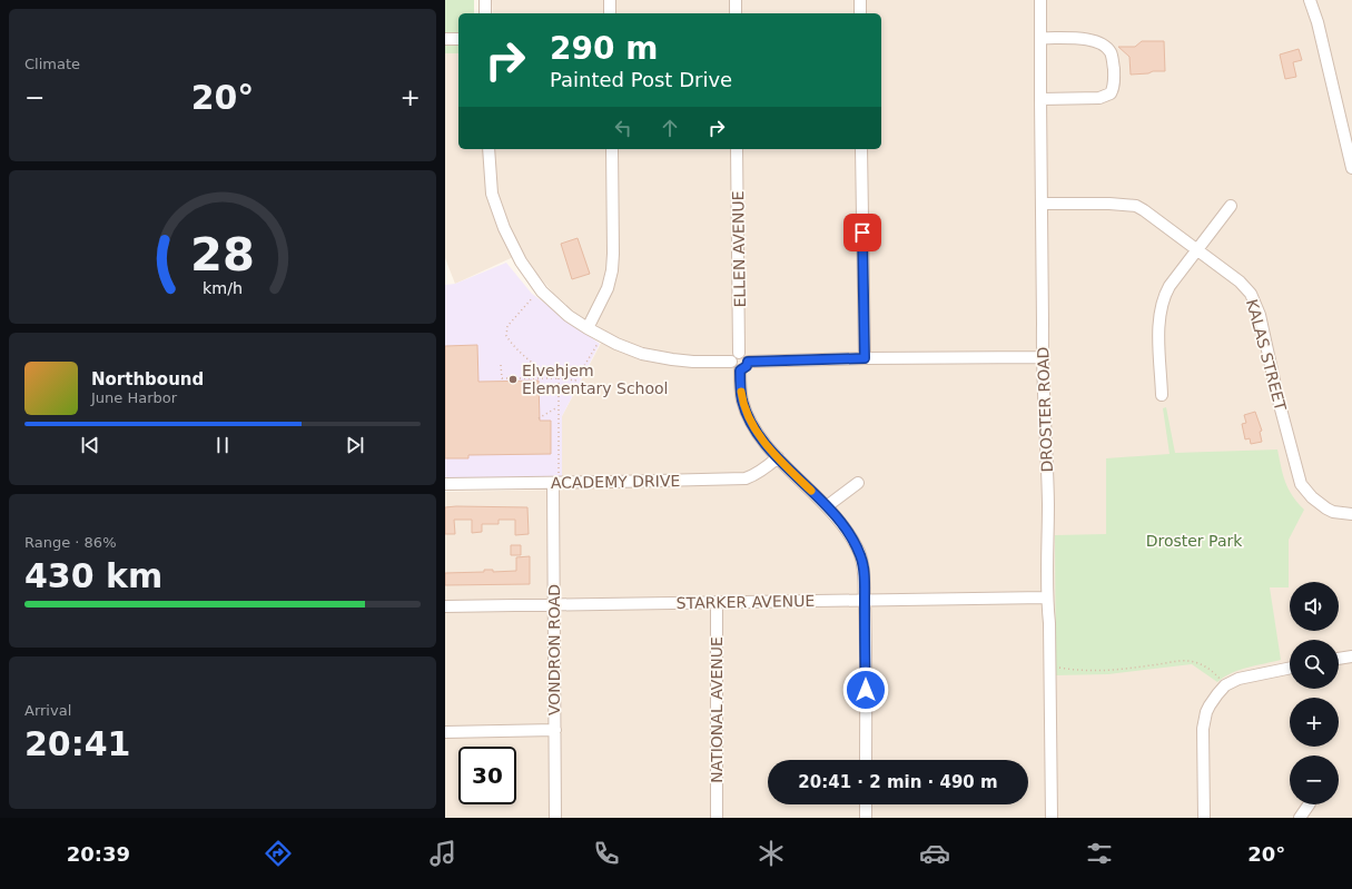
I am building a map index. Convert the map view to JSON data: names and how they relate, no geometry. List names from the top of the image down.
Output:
{
  "streets": {
    "street": [
      "ELLEN AVENUE",
      "KALAS STREET",
      "DROSTER ROAD",
      "ACADEMY DRIVE",
      "STARKER AVENUE",
      "VONDRON ROAD",
      "NATIONAL AVENUE"
    ]
  },
  "crossings": [
    ["KALAS STREET", "DROSTER ROAD"],
    ["DROSTER ROAD", "STARKER AVENUE"],
    ["ACADEMY DRIVE", "VONDRON ROAD"],
    ["STARKER AVENUE", "VONDRON ROAD"],
    ["STARKER AVENUE", "NATIONAL AVENUE"]
  ],
  "parks": ["Droster Park"],
  "places": ["Elvehjem Elementary School"],
  "page": {
    "tile": [
      "Climate",
      ["Range · 86%", "430 km"],
      ["Arrival", "20:41"]
    ],
    "turn": ["290 m", "Painted Post Drive"],
    "heat": ["−", "20°", "+"],
    "song": ["Northbound", "June Harbor"],
    "map_buttons": ["+", "−"],
    "limit": "30",
    "trip": "20:41 · 2 min · 490 m",
    "tabs": ["20:39", "20°"],
    "gauge": ["28", "km/h"]
  }
}
